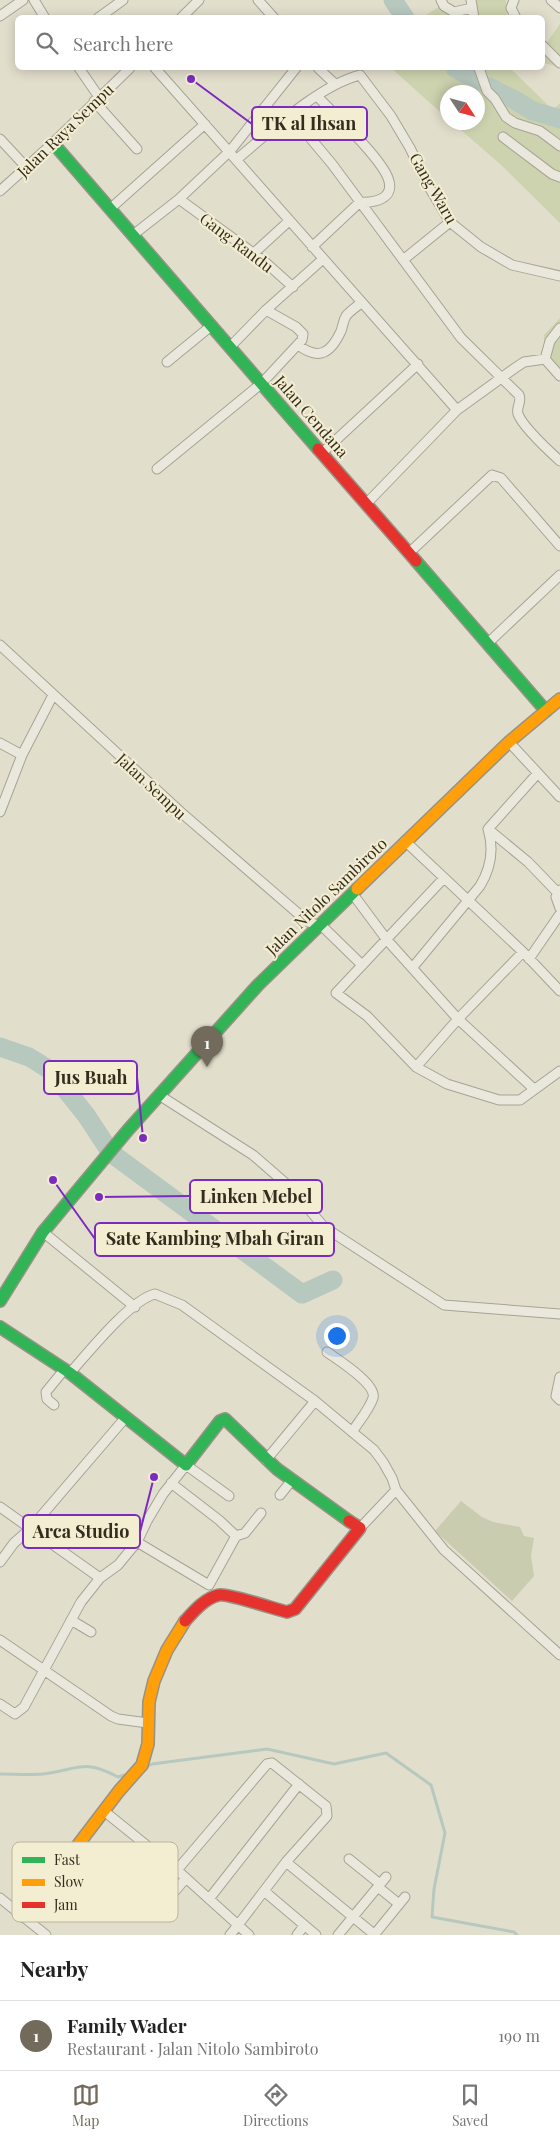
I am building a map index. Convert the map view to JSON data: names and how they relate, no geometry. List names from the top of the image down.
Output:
{
  "streets": {
    "street": [
      "Jalan Raya Sempu",
      "Gang Waru",
      "Gang Randu",
      "Jalan Cendana",
      "Jalan Sempu",
      "Jalan Nitolo Sambiroto"
    ]
  },
  "crossings": [
    ["Jalan Raya Sempu", "Jalan Cendana"],
    ["Jalan Cendana", "Jalan Nitolo Sambiroto"],
    ["Jalan Sempu", "Jalan Nitolo Sambiroto"]
  ],
  "places": [
    "TK al Ihsan",
    "Jus Buah",
    "Sate Kambing Mbah Giran",
    "Linken Mebel",
    "Arca Studio"
  ],
  "legend": ["Fast", "Slow", "Jam"],
  "north": "bottom right",
  "page": {
    "search": "Search here",
    "pins": "1",
    "heading": "Nearby",
    "list": [
      {
        "mark": "1",
        "name": "Family Wader",
        "note": "Restaurant · Jalan Nitolo Sambiroto",
        "value": "190 m"
      }
    ],
    "nav": ["Map", "Directions", "Saved"]
  }
}
